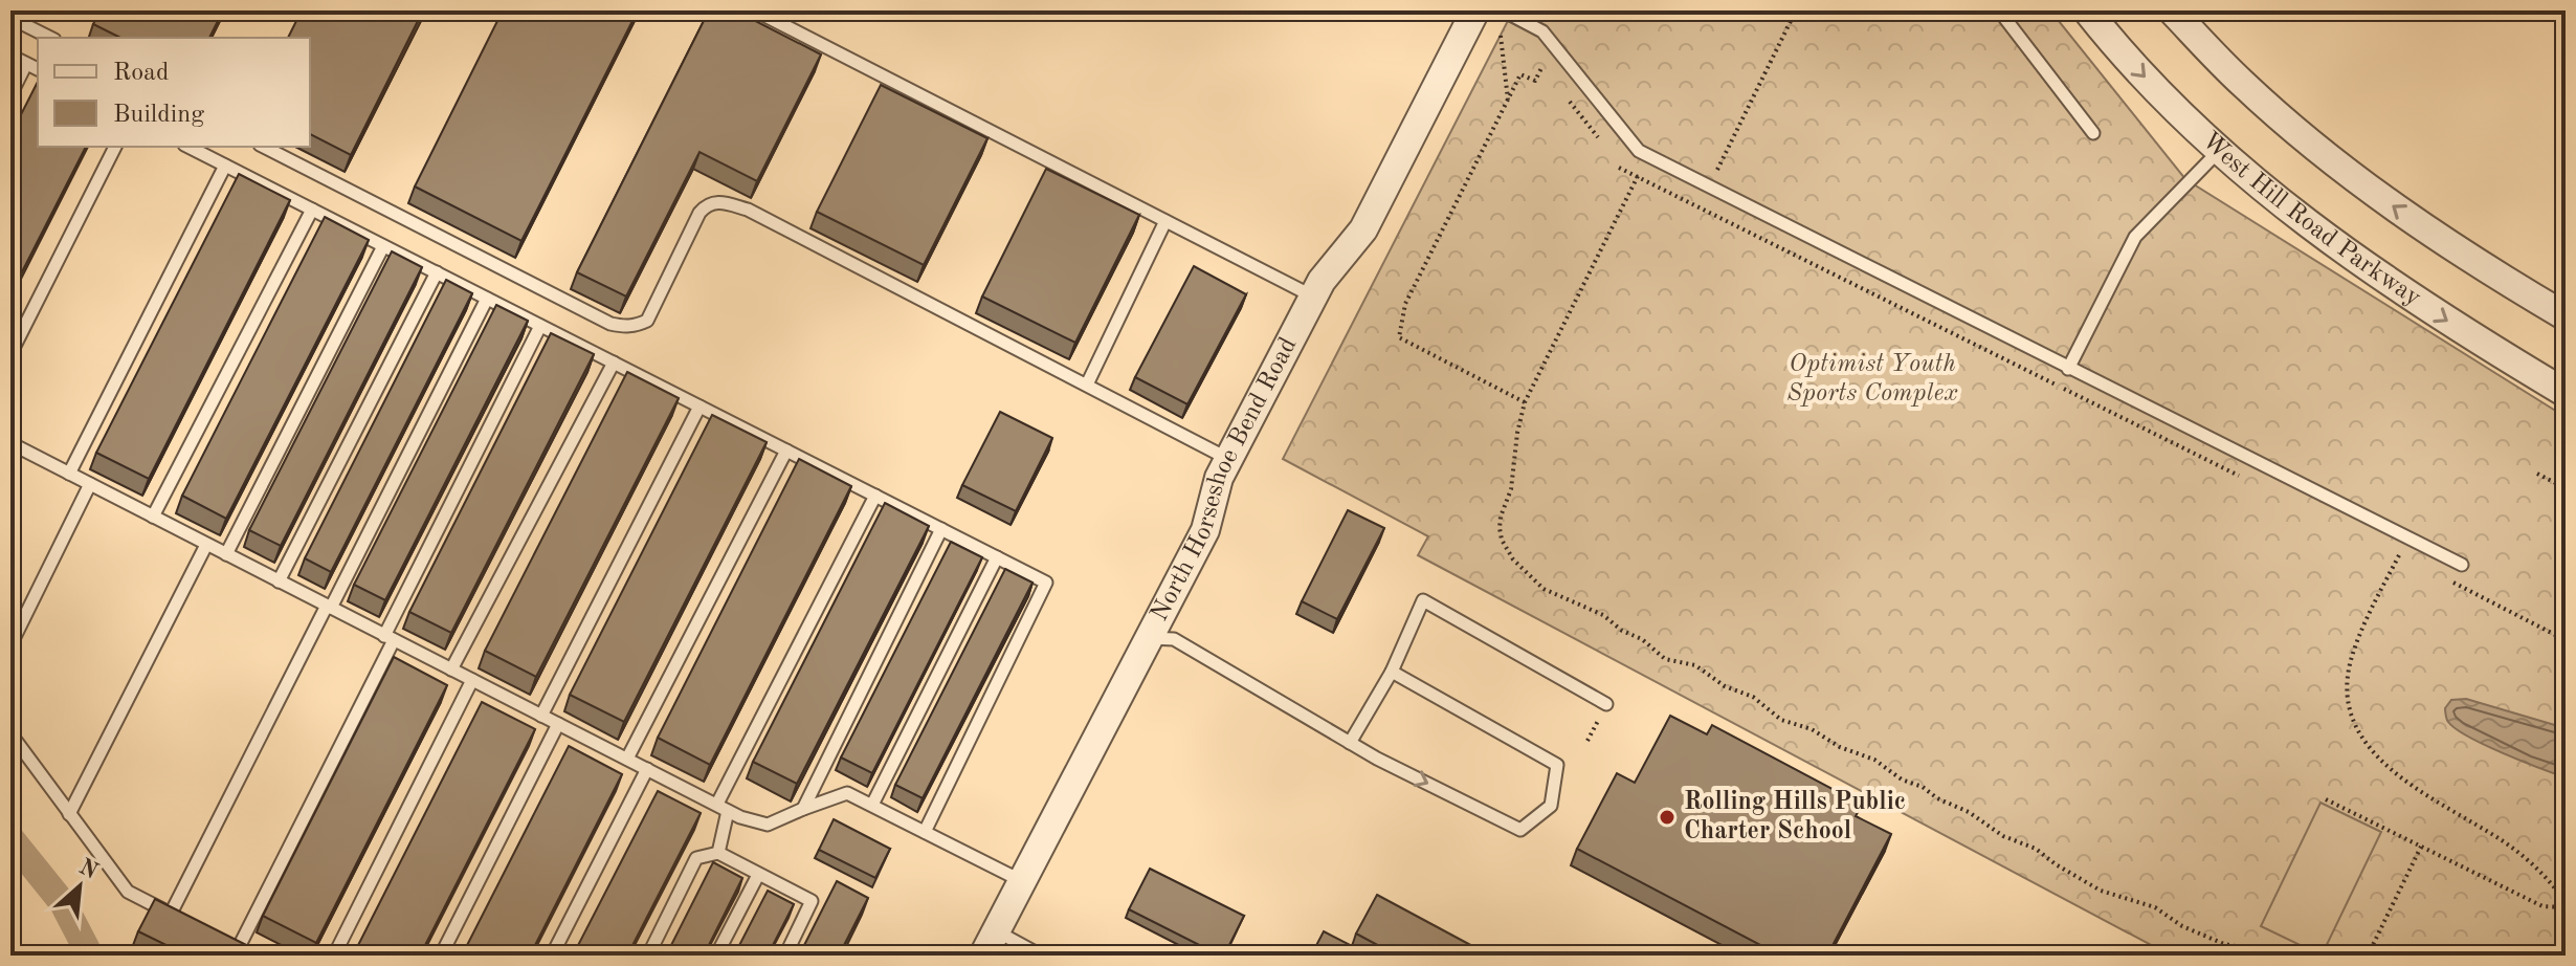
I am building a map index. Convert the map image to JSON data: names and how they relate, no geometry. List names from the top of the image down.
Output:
{
  "streets": {
    "street": ["West Hill Road Parkway", "North Horseshoe Bend Road"]
  },
  "parks": ["Optimist Youth Sports Complex"],
  "places": ["Rolling Hills Public Charter School"],
  "legend": ["Road", "Building"],
  "north": "top right"
}
